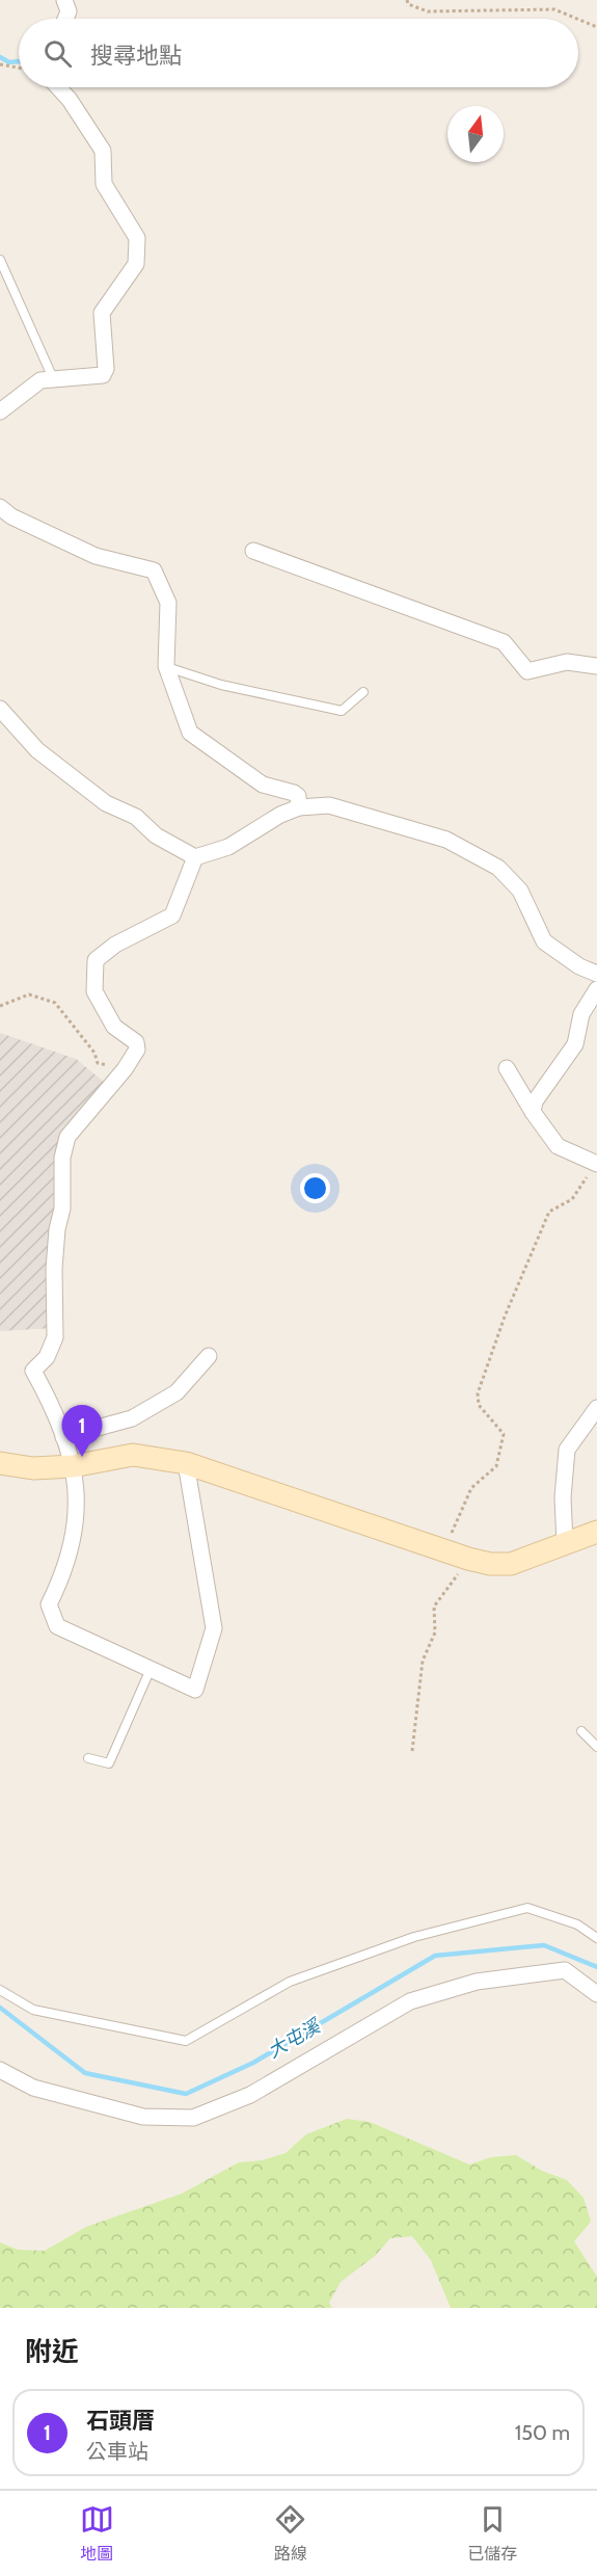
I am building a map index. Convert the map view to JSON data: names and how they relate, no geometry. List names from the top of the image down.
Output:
{
  "water": ["大屯溪"],
  "north": "top",
  "page": {
    "search": "搜尋地點",
    "pins": "1",
    "heading": "附近",
    "list": [
      {
        "mark": "1",
        "name": "石頭厝",
        "note": "公車站",
        "value": "150 m"
      }
    ],
    "nav": ["地圖", "路線", "已儲存"]
  }
}
